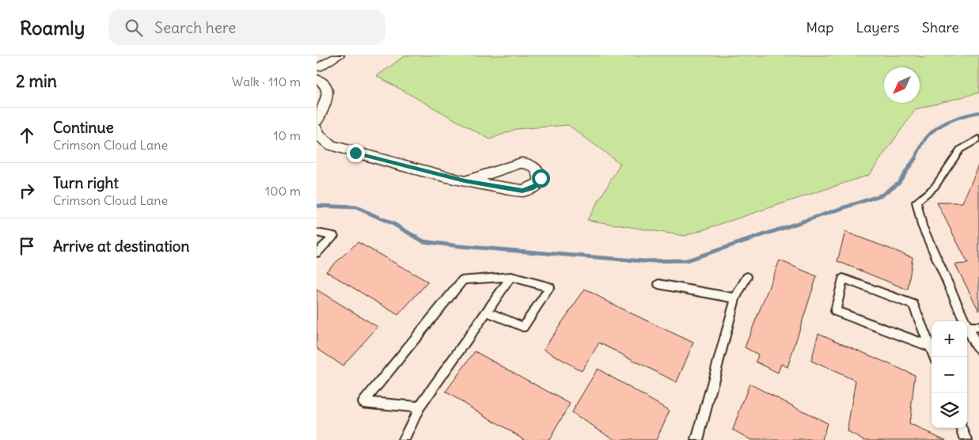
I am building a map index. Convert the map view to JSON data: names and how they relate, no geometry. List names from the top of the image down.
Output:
{
  "north": "bottom left",
  "page": {
    "header": "Roamly",
    "search": "Search here",
    "nav": ["Map", "Layers", "Share"],
    "heading": ["2 min", "Walk · 110 m"],
    "list": [
      ["Continue", "Crimson Cloud Lane", "10 m"],
      ["Turn right", "Crimson Cloud Lane", "100 m"],
      "Arrive at destination"
    ],
    "map_buttons": ["+", "−"]
  }
}
